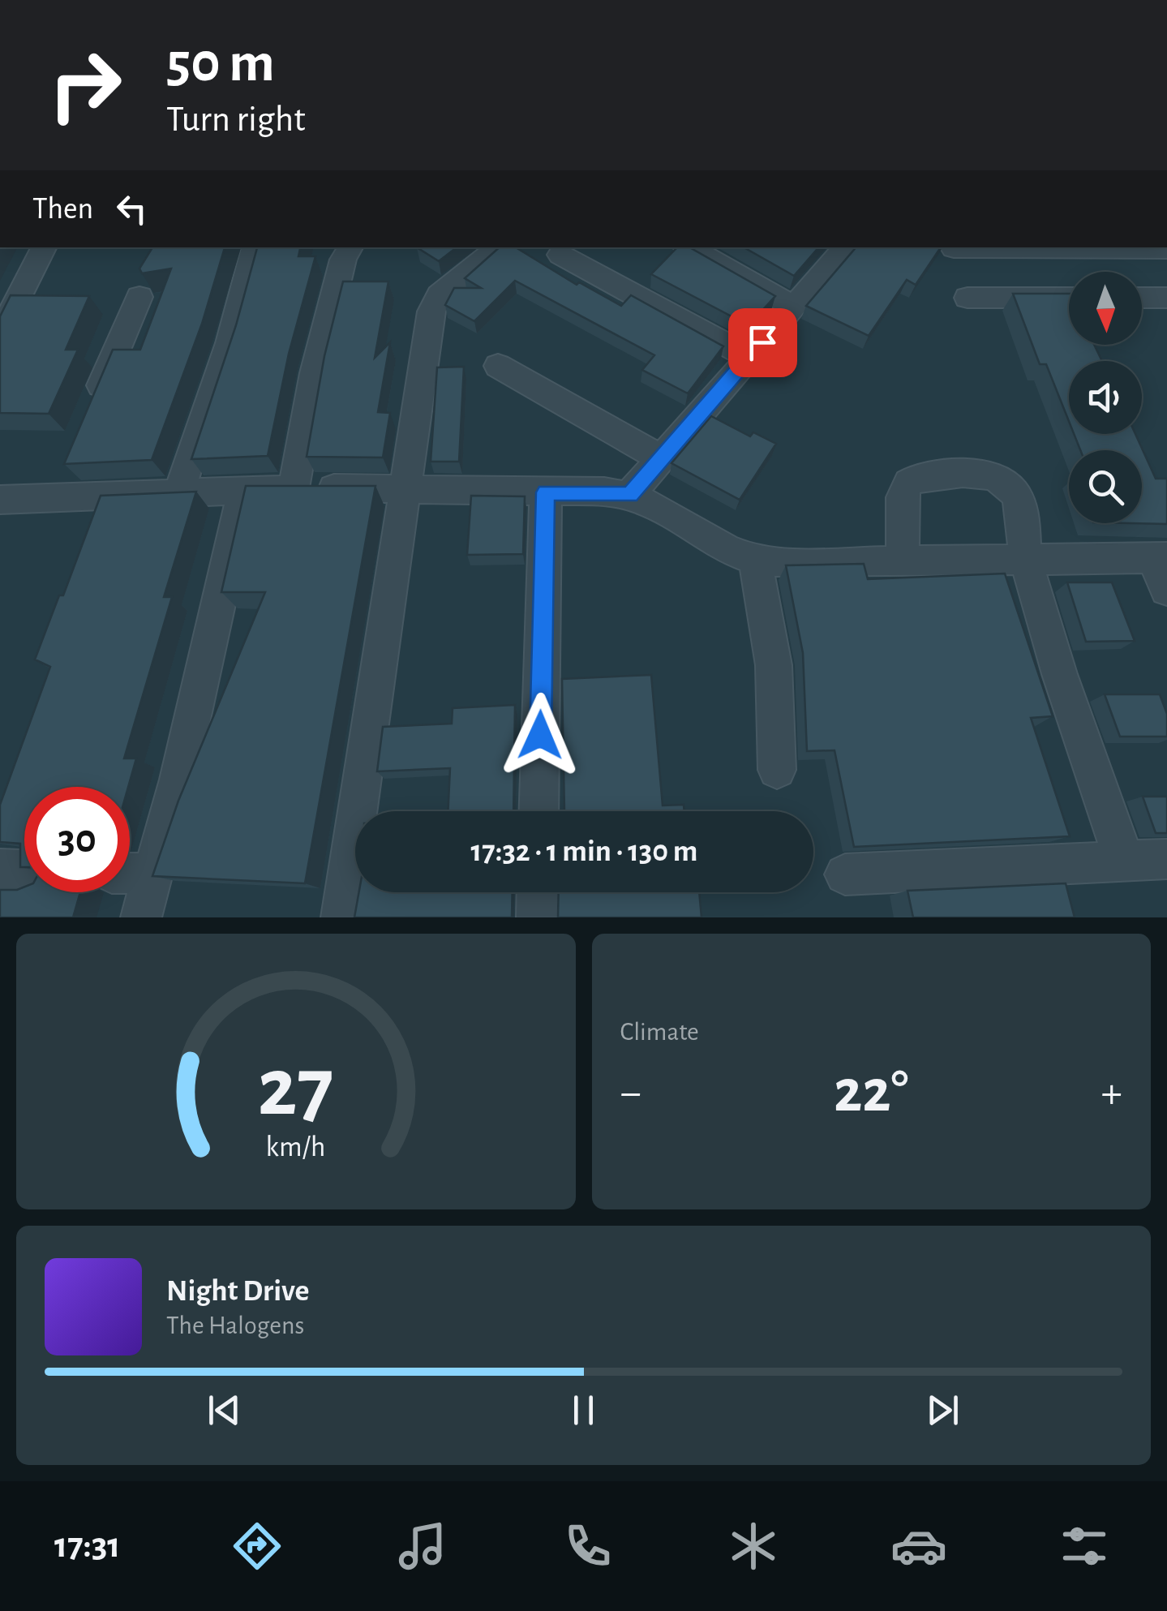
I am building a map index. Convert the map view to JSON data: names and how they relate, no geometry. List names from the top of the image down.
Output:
{
  "north": "bottom",
  "page": {
    "turn": ["50 m", "Turn right"],
    "then": "Then",
    "limit": "30",
    "trip": "17:32 · 1 min · 130 m",
    "tile": "Climate",
    "heat": ["−", "22°", "+"],
    "song": ["Night Drive", "The Halogens"],
    "tabs": "17:31",
    "gauge": ["27", "km/h"]
  }
}
